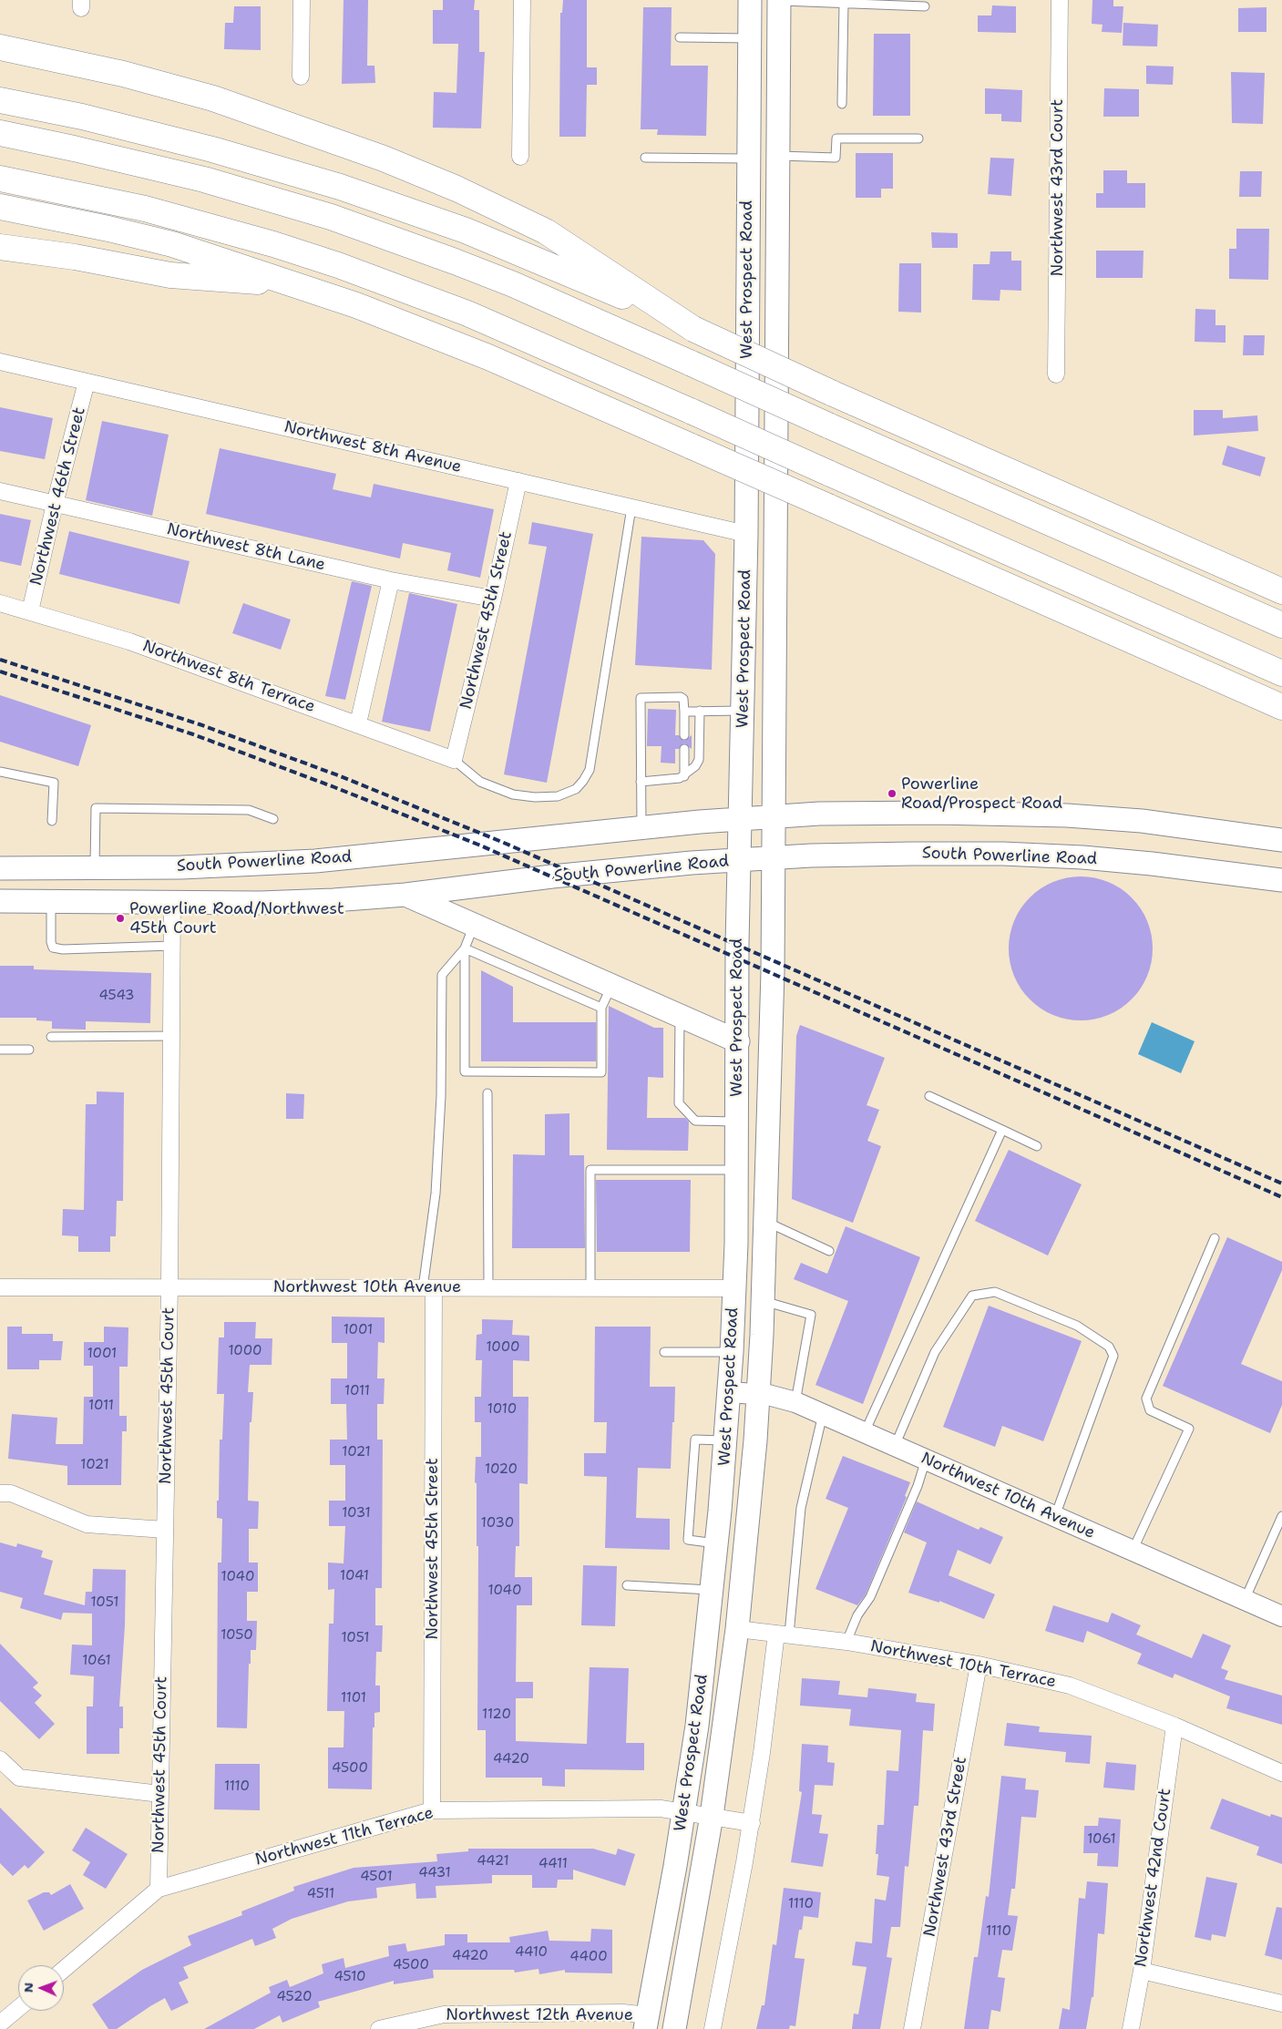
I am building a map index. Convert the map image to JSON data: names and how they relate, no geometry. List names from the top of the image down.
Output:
{
  "streets": {
    "main road": ["West Prospect Road", "South Powerline Road"],
    "street": [
      "Northwest 43rd Court",
      "Northwest 8th Avenue",
      "Northwest 46th Street",
      "Northwest 8th Lane",
      "Northwest 45th Street",
      "Northwest 8th Terrace",
      "Northwest 10th Avenue",
      "Northwest 45th Court",
      "Northwest 10th Terrace",
      "Northwest 11th Terrace",
      "Northwest 43rd Street",
      "Northwest 42nd Court",
      "Northwest 12th Avenue"
    ]
  },
  "crossings": [
    ["West Prospect Road", "Northwest 8th Avenue"],
    ["West Prospect Road", "South Powerline Road"],
    ["West Prospect Road", "Northwest 10th Avenue"],
    ["West Prospect Road", "Northwest 10th Terrace"],
    ["West Prospect Road", "Northwest 11th Terrace"],
    ["West Prospect Road", "Northwest 12th Avenue"],
    ["Northwest 8th Avenue", "Northwest 46th Street"],
    ["Northwest 8th Avenue", "Northwest 45th Street"],
    ["Northwest 46th Street", "Northwest 8th Lane"],
    ["Northwest 46th Street", "Northwest 8th Terrace"],
    ["Northwest 8th Lane", "Northwest 45th Street"],
    ["Northwest 45th Street", "Northwest 8th Terrace"],
    ["Northwest 45th Street", "Northwest 10th Avenue"],
    ["Northwest 45th Street", "Northwest 11th Terrace"],
    ["South Powerline Road", "Northwest 45th Court"],
    ["Northwest 10th Avenue", "Northwest 45th Court"],
    ["Northwest 45th Court", "Northwest 11th Terrace"],
    ["Northwest 10th Terrace", "Northwest 43rd Street"],
    ["Northwest 10th Terrace", "Northwest 42nd Court"]
  ],
  "places": ["Powerline Road/Prospect Road", "Powerline Road/Northwest 45th Court"],
  "house_numbers": [
    "4543",
    "1001",
    "1000",
    "1000",
    "1001",
    "1011",
    "1011",
    "1010",
    "1021",
    "1021",
    "1020",
    "1031",
    "1030",
    "1041",
    "1040",
    "1040",
    "1051",
    "1050",
    "1051",
    "1061",
    "1101",
    "1120",
    "4420",
    "4500",
    "1110",
    "1061",
    "4421",
    "4411",
    "4431",
    "4501",
    "4511",
    "1110",
    "1110",
    "4410",
    "4420",
    "4400",
    "4500",
    "4510",
    "4520"
  ],
  "north": "left"
}
